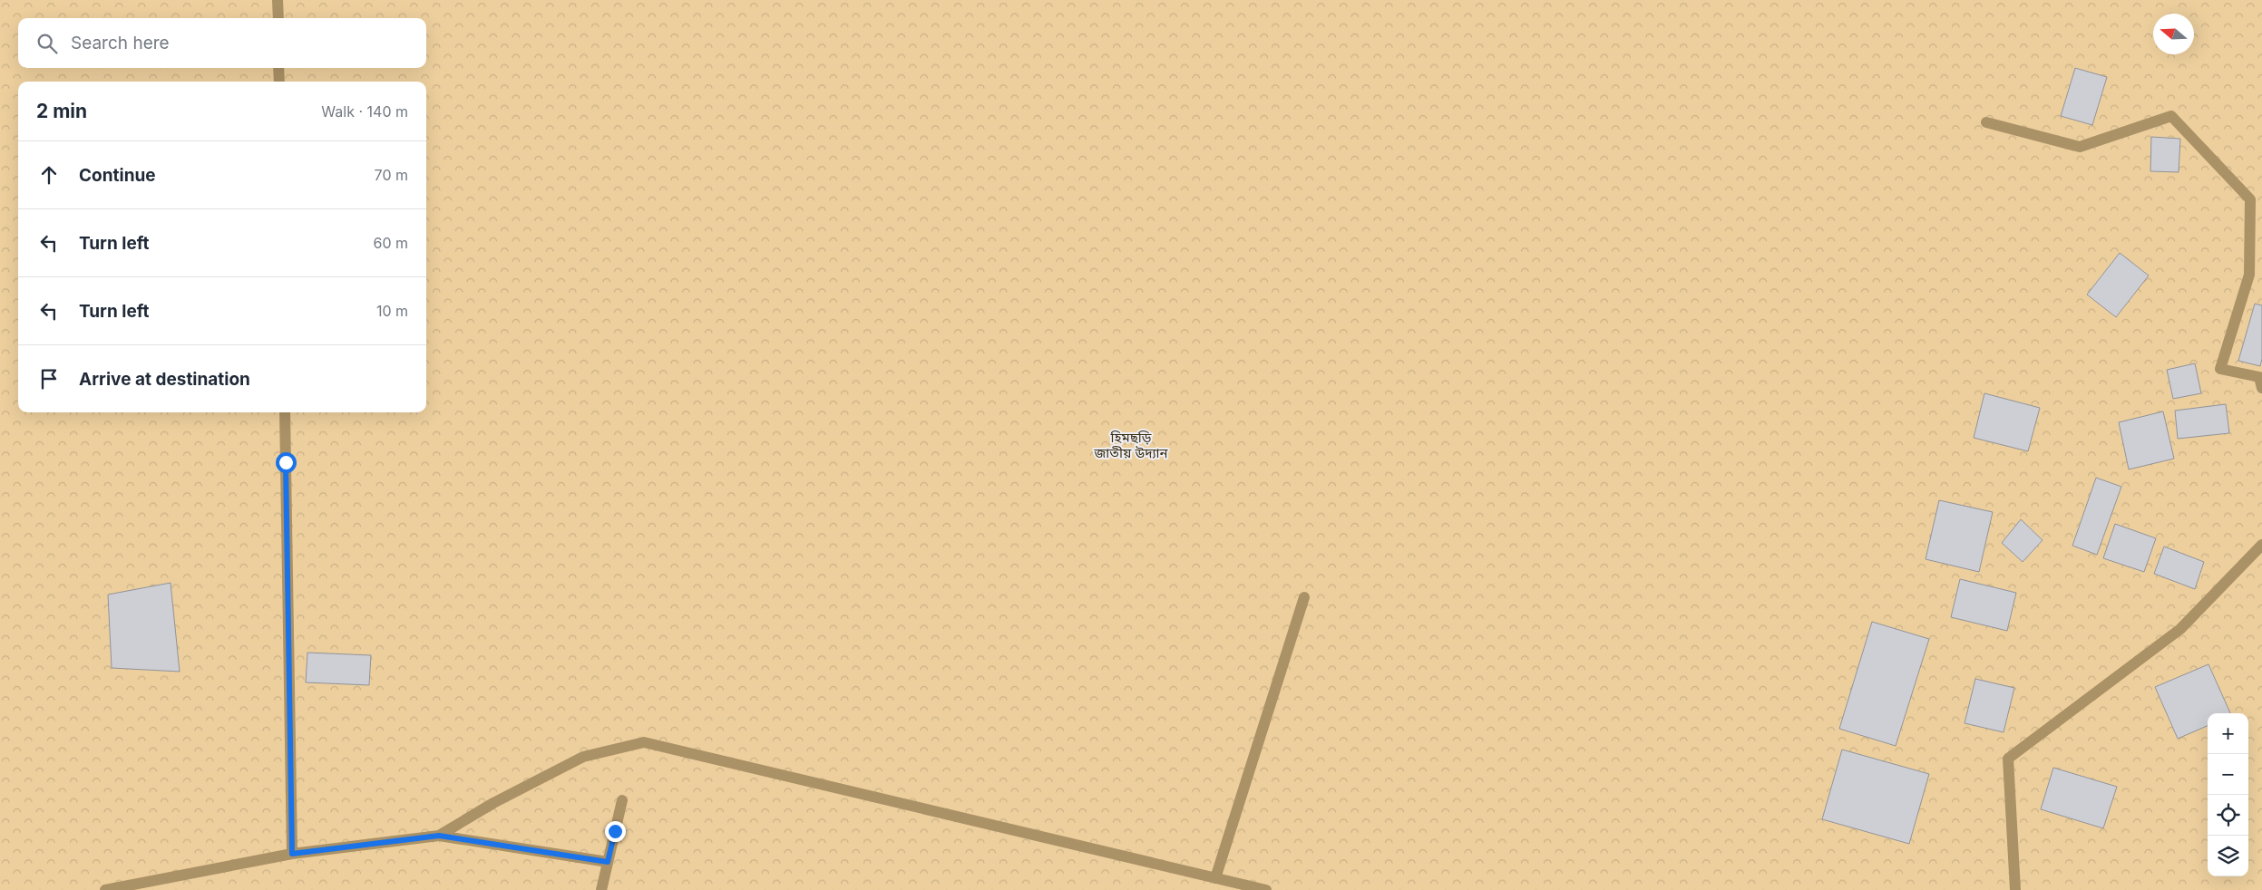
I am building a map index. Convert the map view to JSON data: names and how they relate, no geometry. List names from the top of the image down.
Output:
{
  "parks": ["হিমছড়ি জাতীয় উদ্যান"],
  "north": "left",
  "page": {
    "search": "Search here",
    "heading": ["2 min", "Walk · 140 m"],
    "list": [
      ["Continue", "70 m"],
      ["Turn left", "60 m"],
      ["Turn left", "10 m"],
      "Arrive at destination"
    ],
    "map_buttons": ["+", "−"]
  }
}
